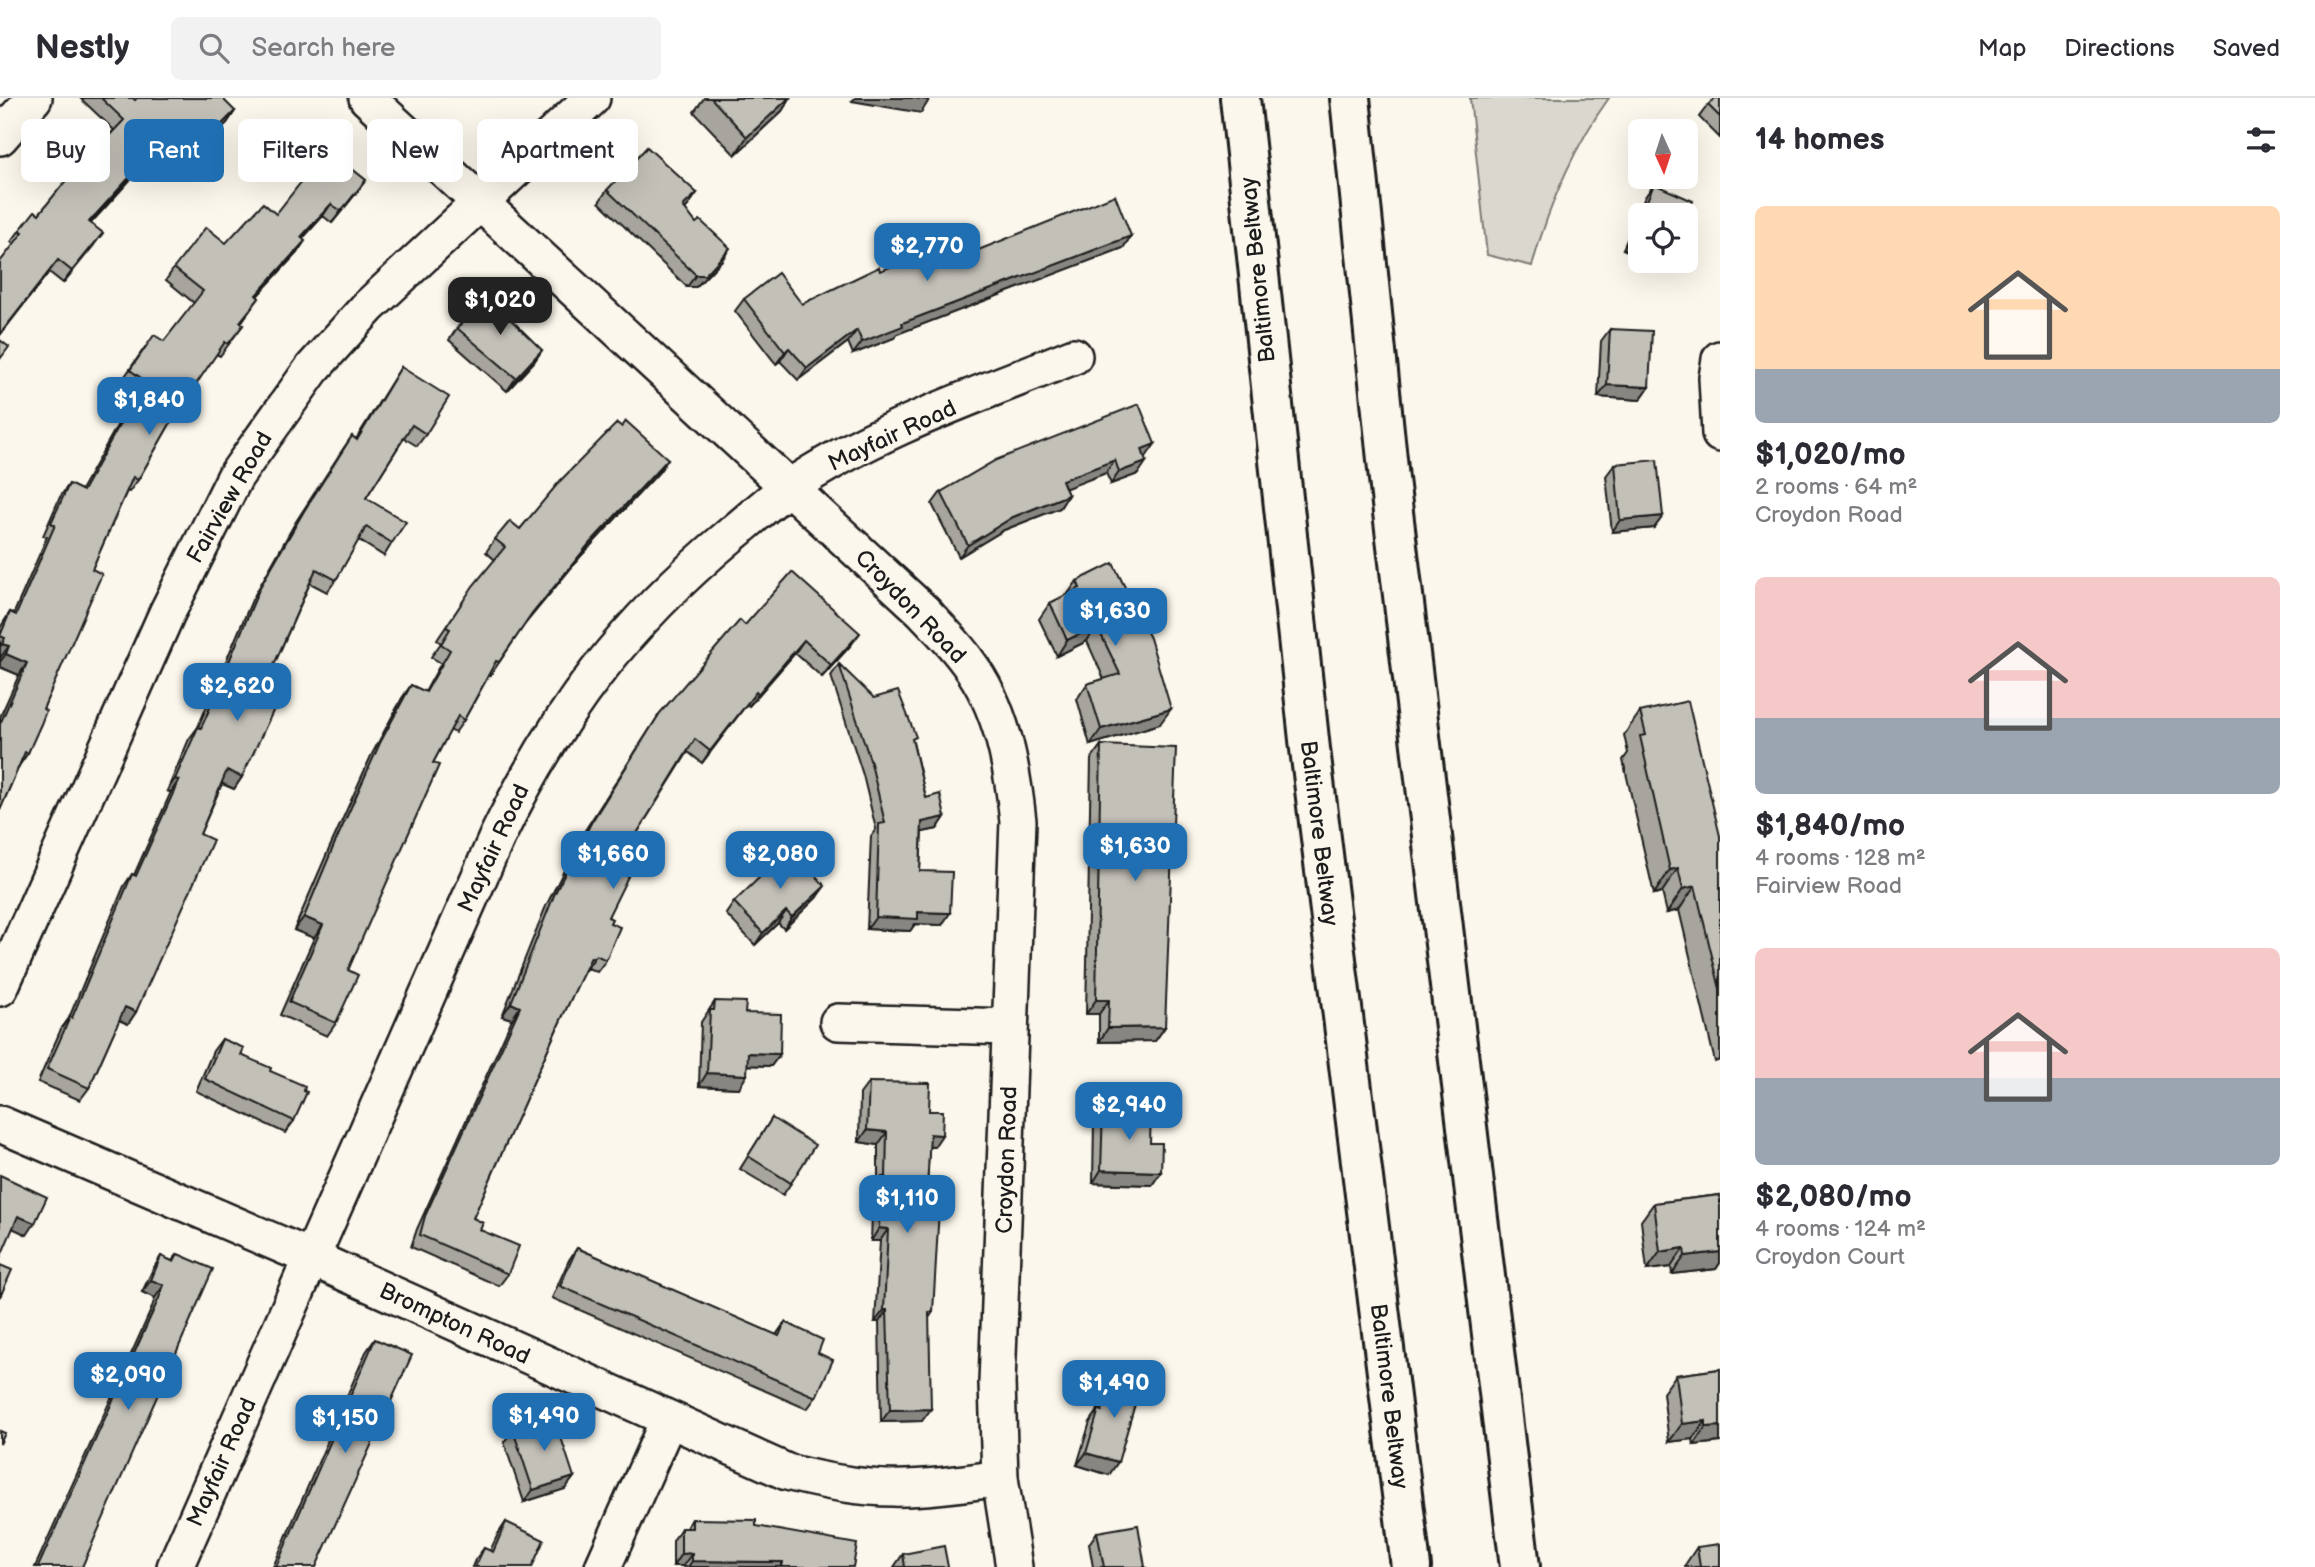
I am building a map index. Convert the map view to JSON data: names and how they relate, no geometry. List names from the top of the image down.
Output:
{
  "streets": {
    "highway": ["Baltimore Beltway"],
    "street": [
      "Mayfair Road",
      "Fairview Road",
      "Croydon Road",
      "Brompton Road"
    ]
  },
  "crossings": [
    ["Mayfair Road", "Croydon Road"],
    ["Mayfair Road", "Brompton Road"],
    ["Fairview Road", "Croydon Road"],
    ["Croydon Road", "Brompton Road"]
  ],
  "north": "bottom",
  "page": {
    "header": "Nestly",
    "search": "Search here",
    "nav": ["Map", "Directions", "Saved"],
    "heading": "14 homes",
    "chip": [
      "Buy",
      "Rent",
      "Filters",
      "New",
      "Apartment"
    ],
    "list": [
      {
        "name": "$1,020/mo",
        "note": "2 rooms · 64 m² · Croydon Road"
      },
      {
        "name": "$1,840/mo",
        "note": "4 rooms · 128 m² · Fairview Road"
      },
      {
        "name": "$2,080/mo",
        "note": "4 rooms · 124 m² · Croydon Court"
      }
    ],
    "price": [
      "$2,770",
      "$1,020",
      "$1,840",
      "$1,630",
      "$2,620",
      "$1,630",
      "$1,660",
      "$2,080",
      "$2,940",
      "$1,110",
      "$2,090",
      "$1,490",
      "$1,490",
      "$1,150"
    ]
  }
}
